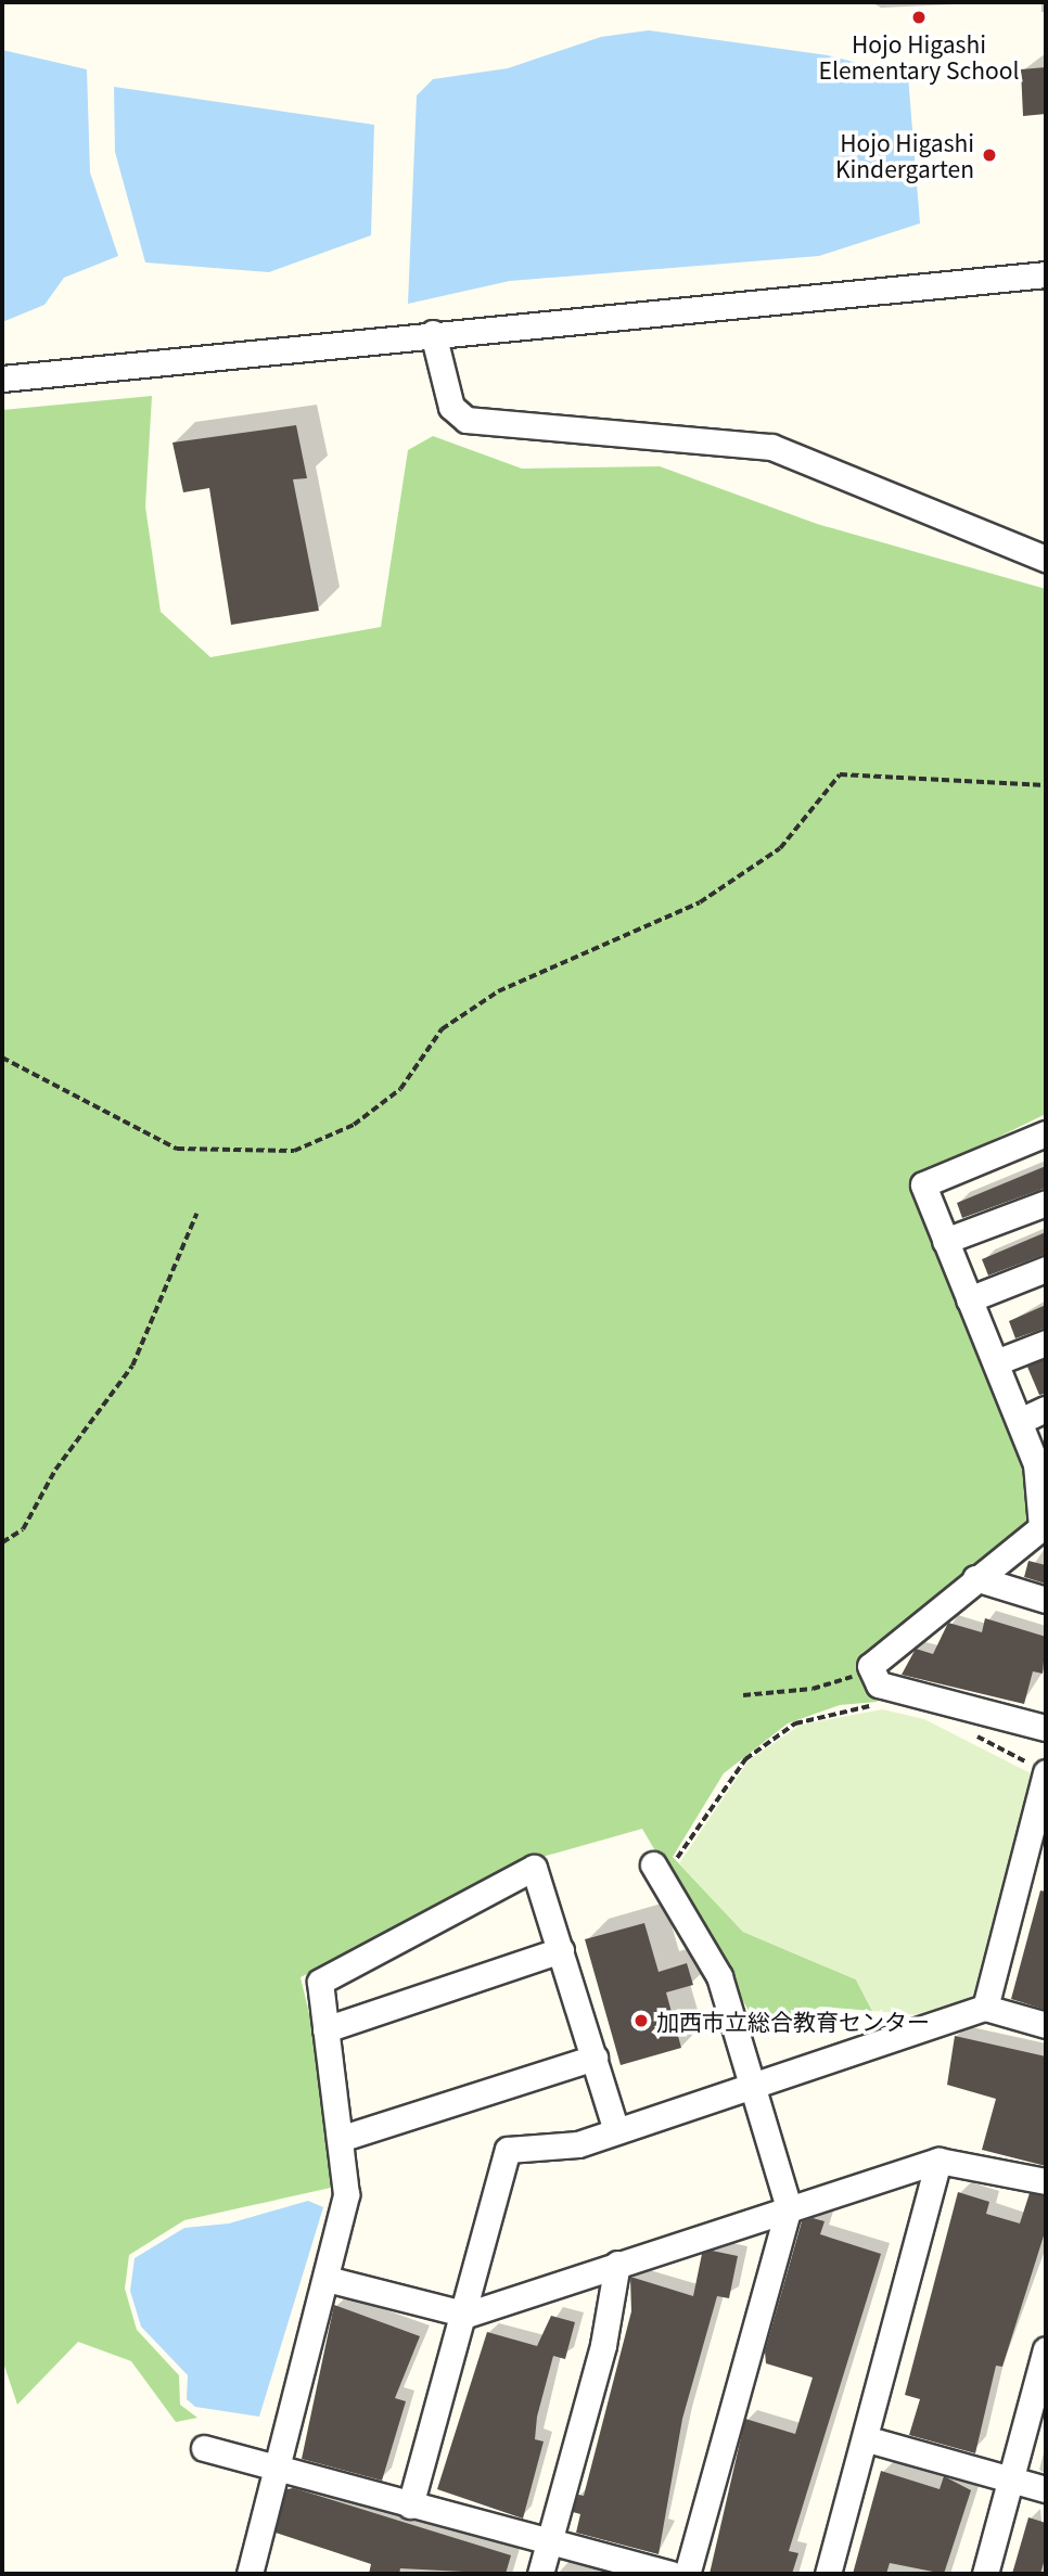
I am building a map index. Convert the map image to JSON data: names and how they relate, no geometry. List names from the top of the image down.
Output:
{
  "places": ["Hojo Higashi Elementary School", "Hojo Higashi Kindergarten", "加西市立総合教育センター"]
}
